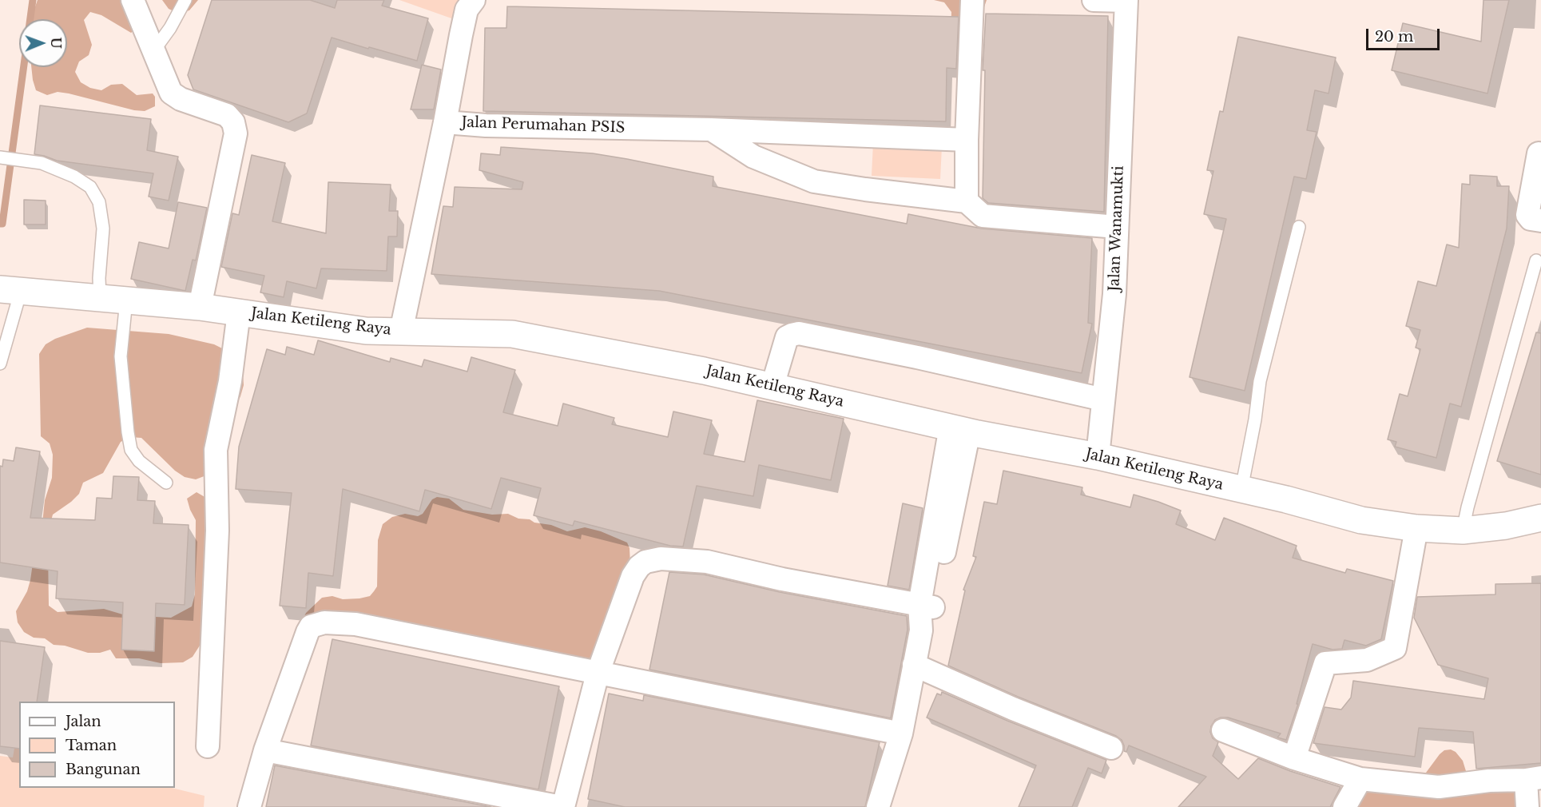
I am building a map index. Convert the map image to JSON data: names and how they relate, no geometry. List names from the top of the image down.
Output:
{
  "streets": {
    "main road": ["Jalan Ketileng Raya"],
    "street": ["Jalan Perumahan PSIS", "Jalan Wanamukti"]
  },
  "crossings": [
    ["Jalan Wanamukti", "Jalan Ketileng Raya"]
  ],
  "legend": ["Jalan", "Taman", "Bangunan"],
  "scale_bar": "20 m",
  "north": "right"
}
